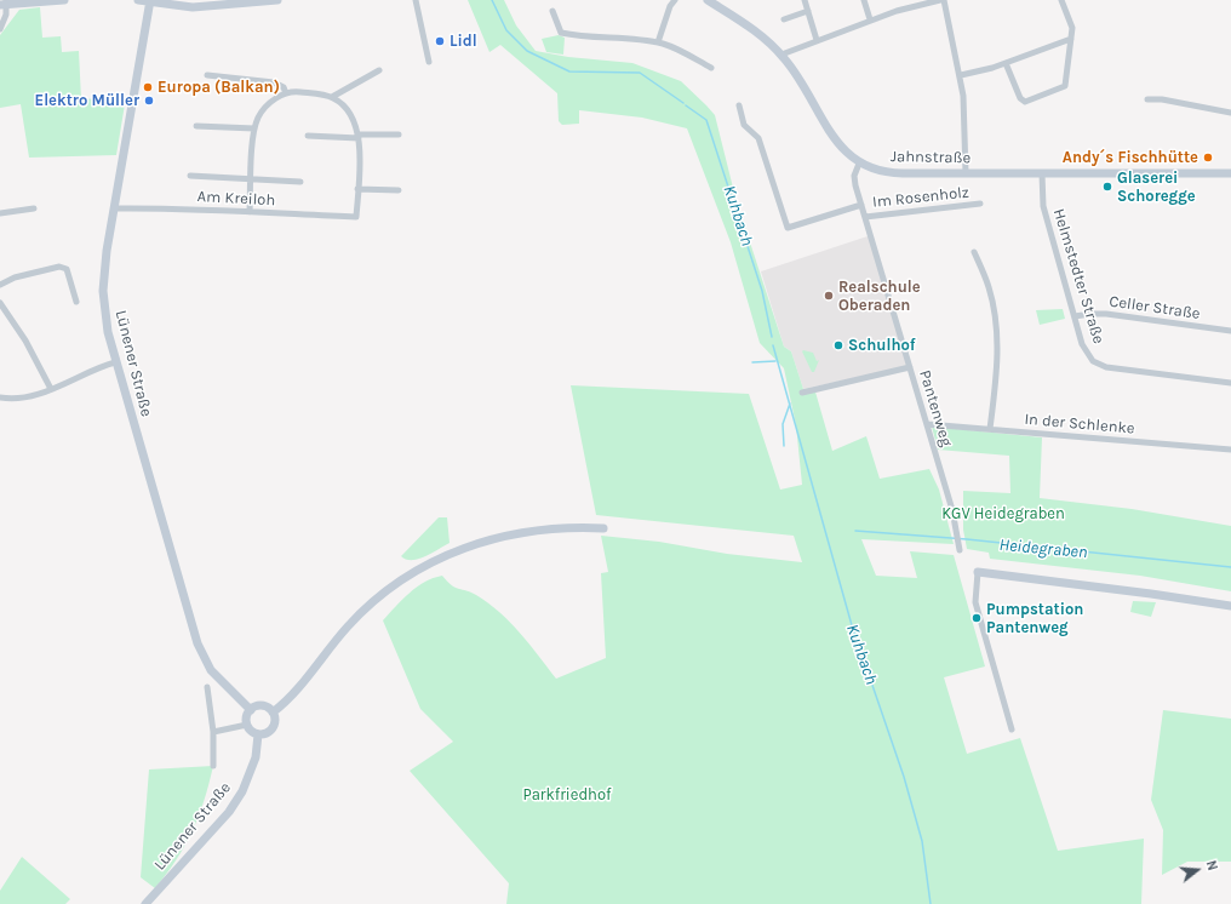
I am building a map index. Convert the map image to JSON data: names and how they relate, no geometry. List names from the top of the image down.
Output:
{
  "streets": {
    "main road": ["Jahnstraße", "Lünener Straße"],
    "street": [
      "Im Rosenholz",
      "Am Kreiloh",
      "Helmstedter Straße",
      "Celler Straße",
      "Pantenweg",
      "In der Schlenke"
    ]
  },
  "crossings": [
    ["Jahnstraße", "Helmstedter Straße"],
    ["Jahnstraße", "Pantenweg"],
    ["Im Rosenholz", "Pantenweg"],
    ["Am Kreiloh", "Lünener Straße"],
    ["Helmstedter Straße", "Celler Straße"],
    ["Pantenweg", "In der Schlenke"]
  ],
  "water": ["Kuhbach", "Heidegraben"],
  "parks": ["KGV Heidegraben", "Parkfriedhof"],
  "places": [
    "Lidl",
    "Europa (Balkan)",
    "Elektro Müller",
    "Andy´s Fischhütte",
    "Glaserei Schoregge",
    "Realschule Oberaden",
    "Schulhof",
    "Pumpstation Pantenweg"
  ],
  "north": "right"
}
